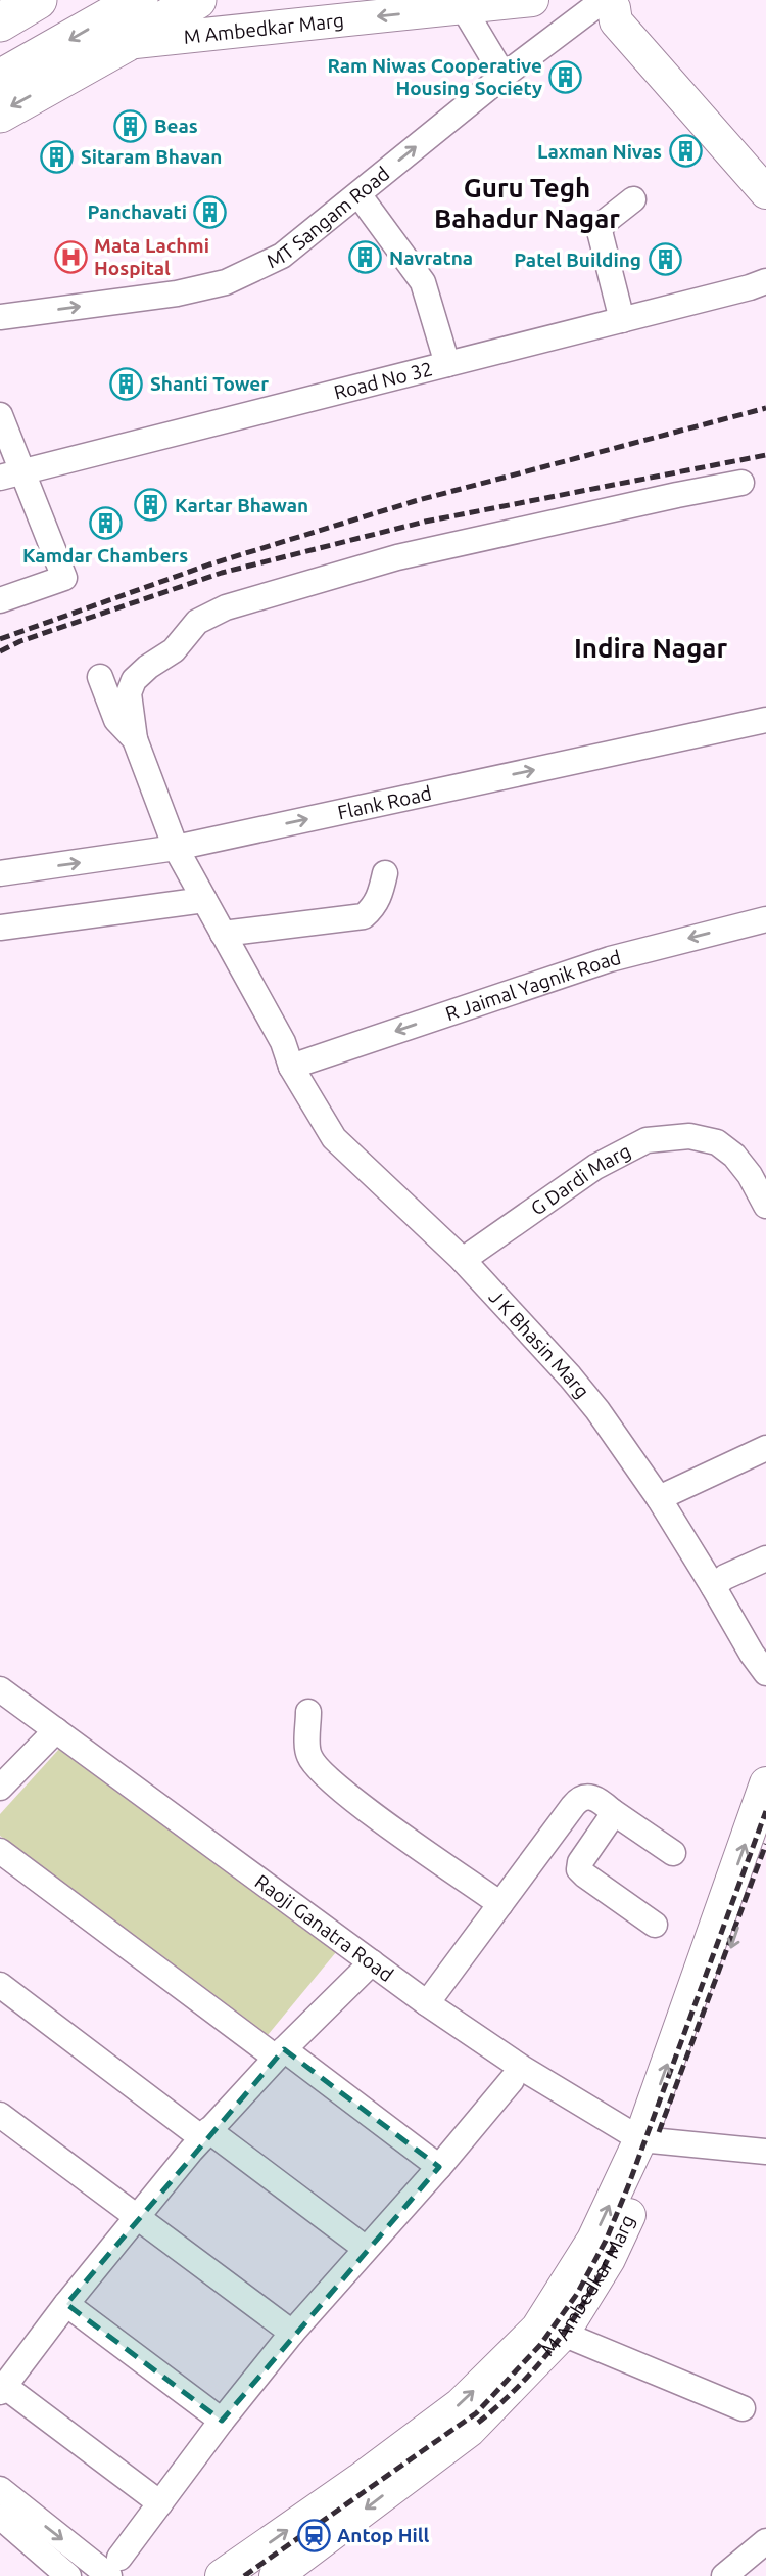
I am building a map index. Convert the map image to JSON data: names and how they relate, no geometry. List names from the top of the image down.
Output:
{
  "streets": {
    "main road": ["M Ambedkar Marg"],
    "street": [
      "MT Sangam Road",
      "Road No 32",
      "Flank Road",
      "R Jaimal Yagnik Road",
      "G Dardi Marg",
      "J K Bhasin Marg",
      "Raoji Ganatra Road"
    ]
  },
  "crossings": [
    ["M Ambedkar Marg", "Raoji Ganatra Road"],
    ["Flank Road", "J K Bhasin Marg"],
    ["R Jaimal Yagnik Road", "J K Bhasin Marg"],
    ["G Dardi Marg", "J K Bhasin Marg"]
  ],
  "one_way": ["M Ambedkar Marg", "MT Sangam Road"],
  "districts": ["Guru Tegh Bahadur Nagar", "Indira Nagar"],
  "places": {
    "building": [
      "Ram Niwas Cooperative Housing Society",
      "Beas",
      "Laxman Nivas",
      "Sitaram Bhavan",
      "Panchavati",
      "Navratna",
      "Patel Building",
      "Shanti Tower",
      "Kartar Bhawan",
      "Kamdar Chambers"
    ],
    "hospital": ["Mata Lachmi Hospital"],
    "station": ["Antop Hill"]
  }
}
